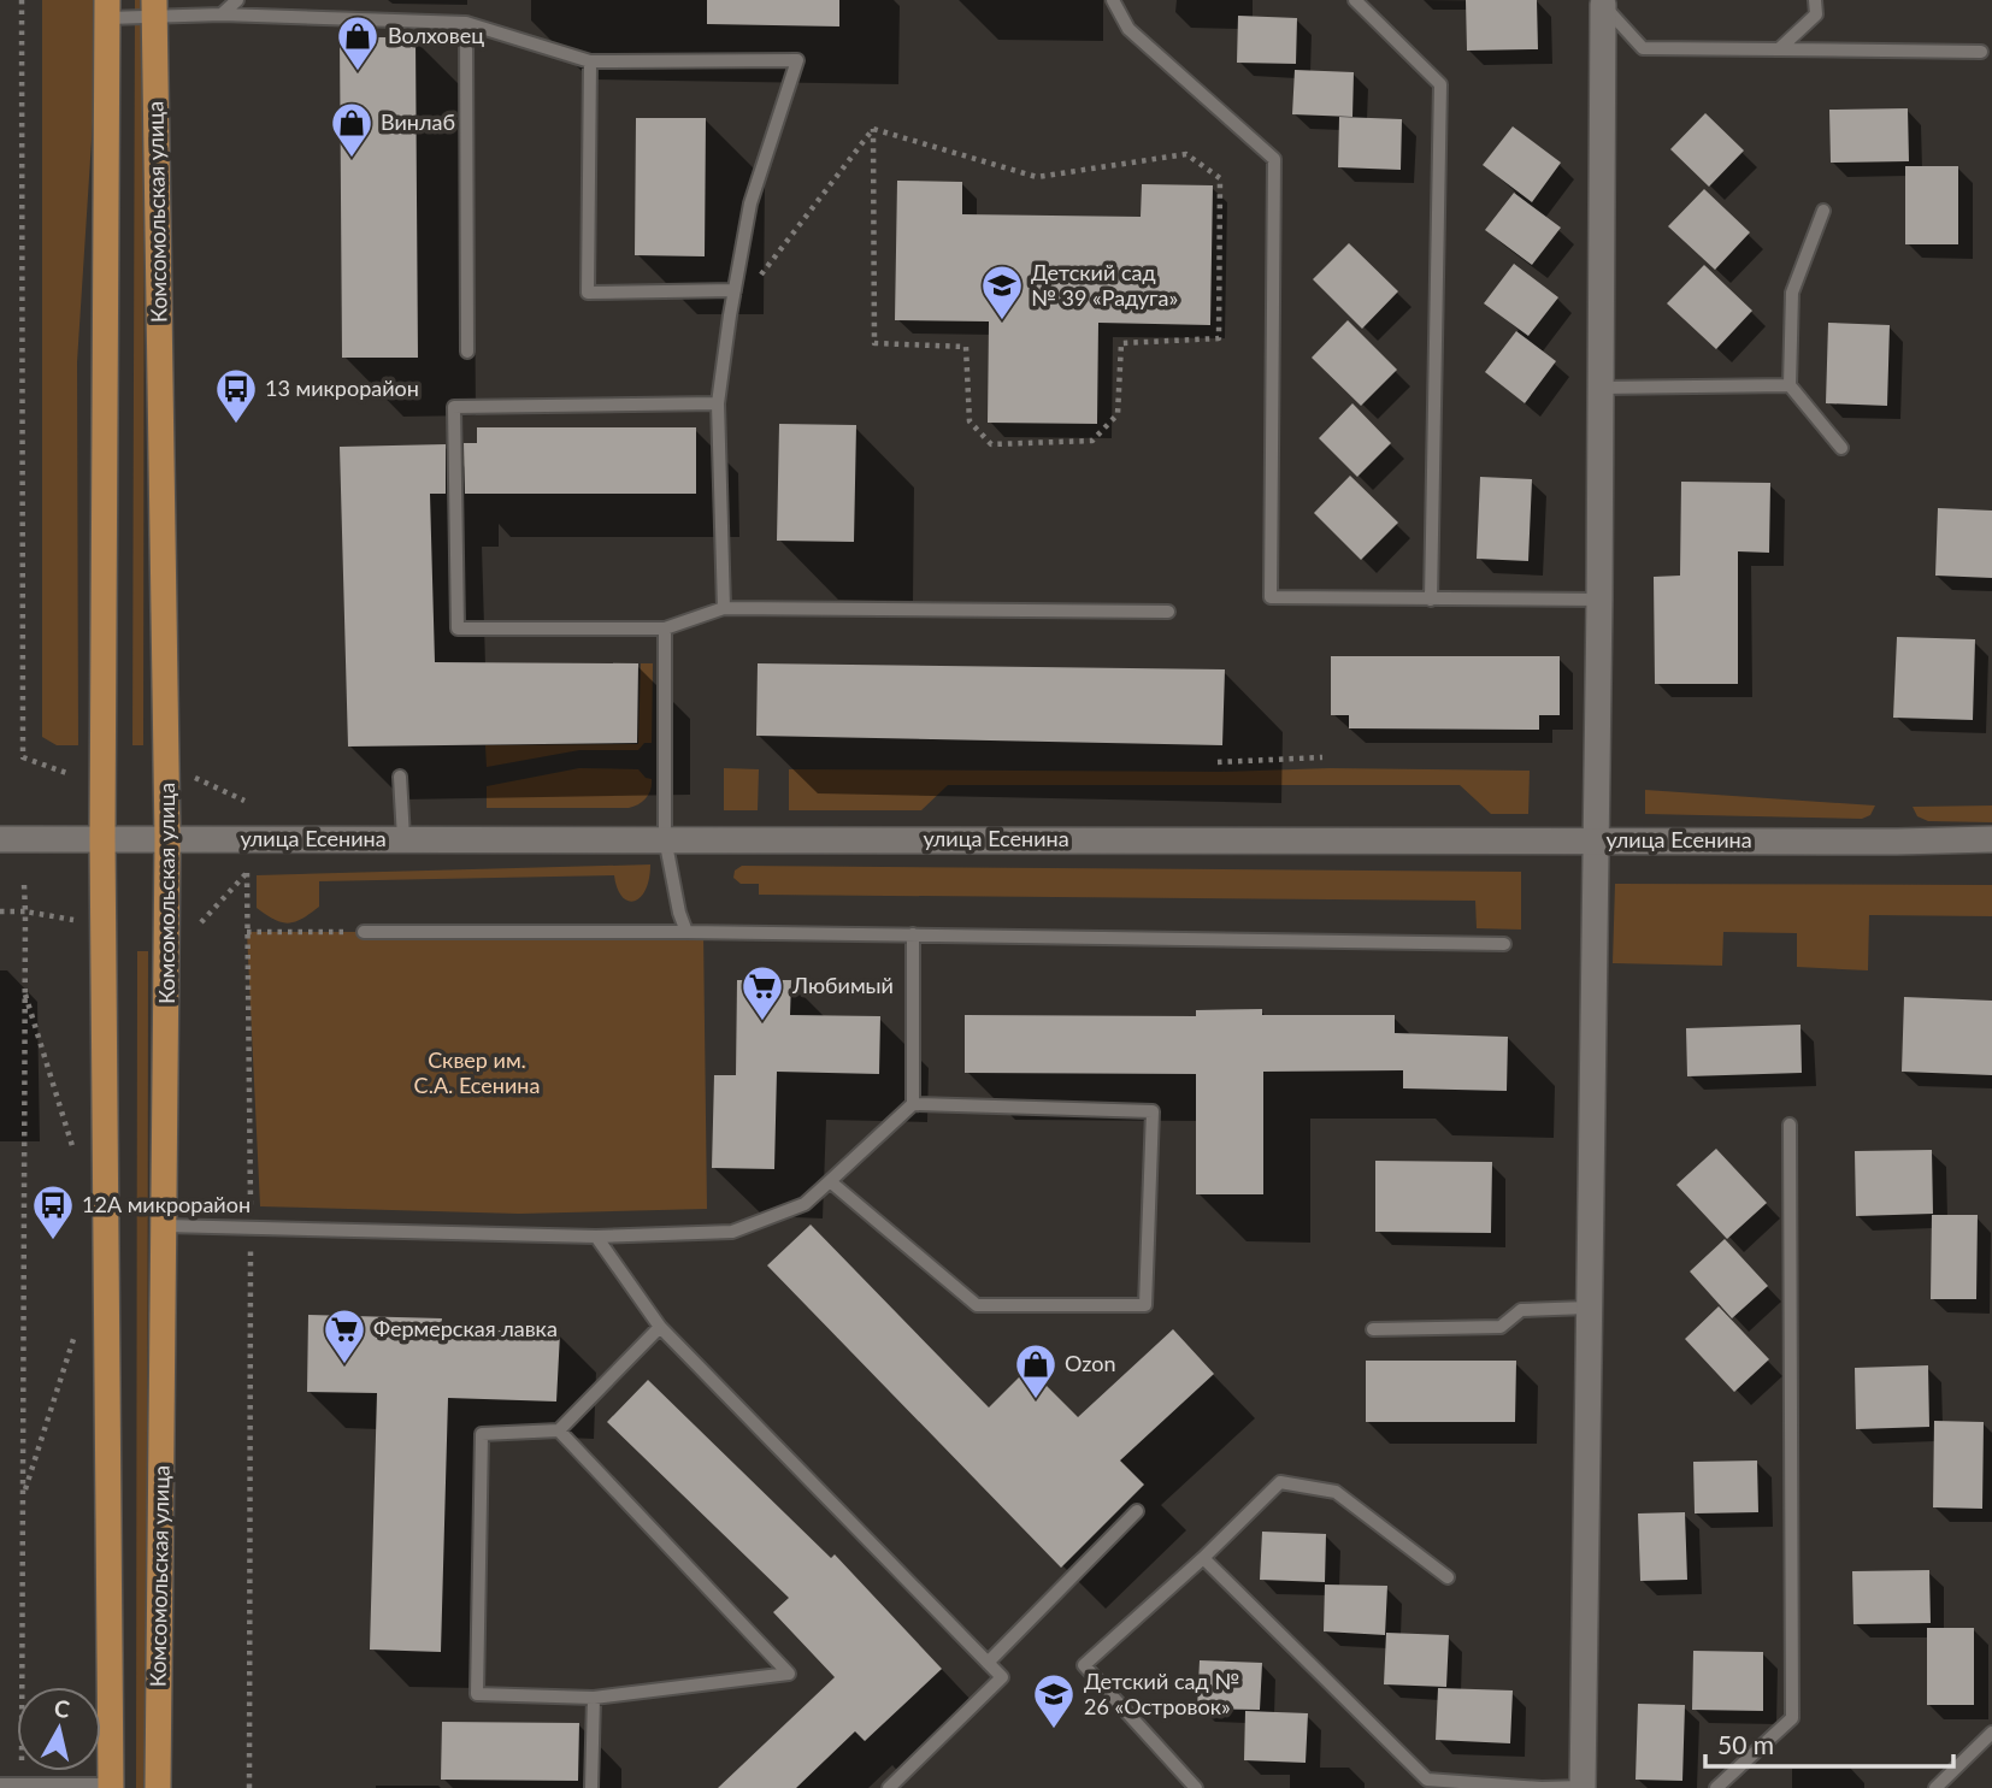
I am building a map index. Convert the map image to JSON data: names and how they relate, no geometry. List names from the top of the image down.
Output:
{
  "streets": {
    "main road": ["Комсомольская улица"],
    "street": ["улица Есенина"]
  },
  "crossings": [
    ["Комсомольская улица", "улица Есенина"]
  ],
  "parks": ["Сквер им. С.А. Есенина"],
  "places": {
    "shop": ["Волховец", "Винлаб", "Ozon"],
    "school or university": ["Детский сад № 39 «Радуга»", "Детский сад № 26 «Островок»"],
    "bus stop": ["13 микрорайон", "12А микрорайон"],
    "supermarket": ["Любимый", "Фермерская лавка"]
  },
  "scale_bar": "50 m",
  "north": "top"
}
